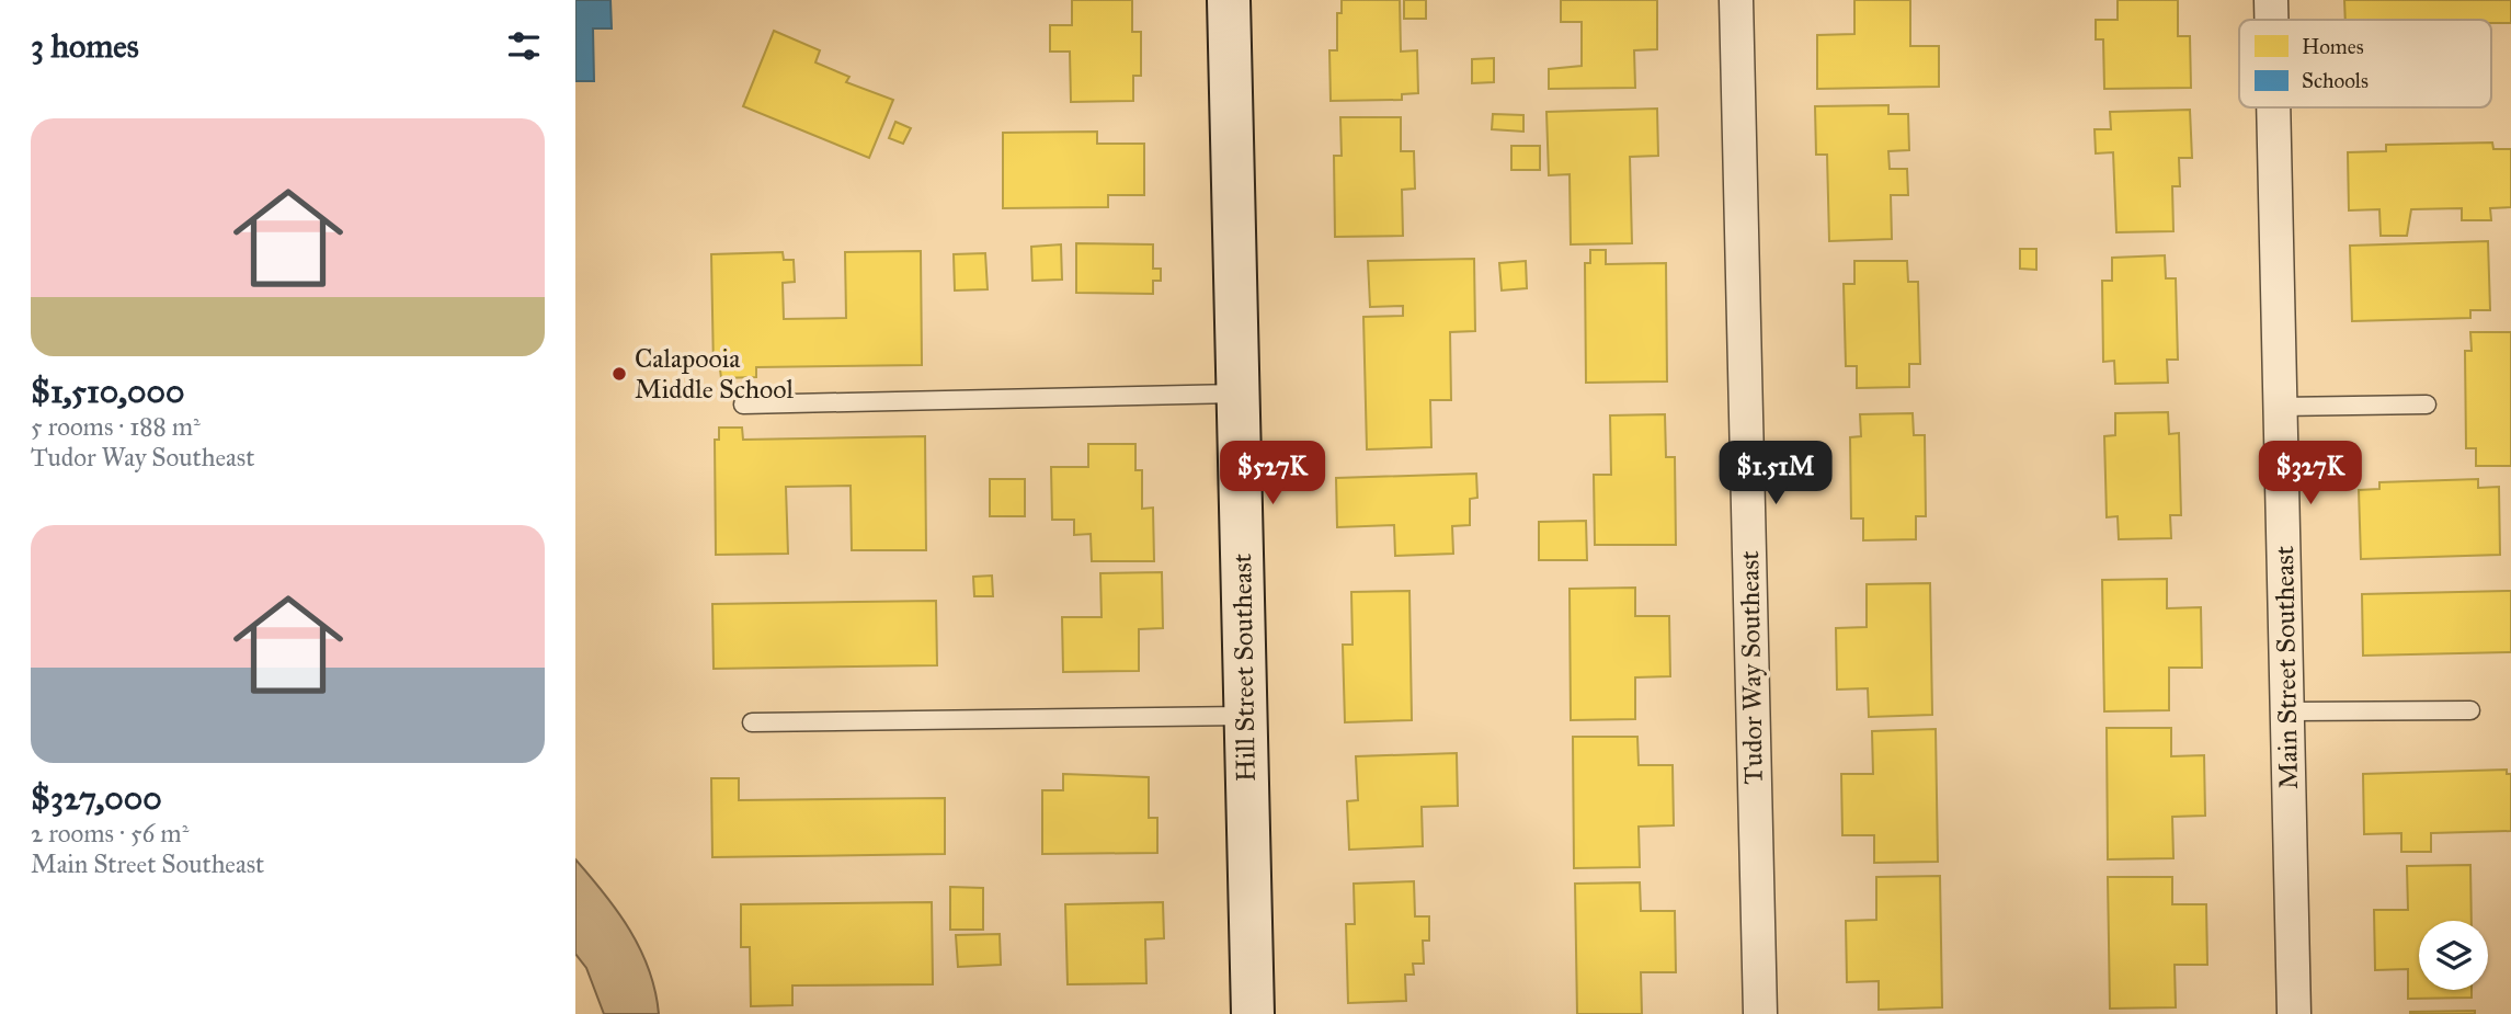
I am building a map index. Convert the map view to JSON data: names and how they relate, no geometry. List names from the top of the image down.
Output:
{
  "streets": {
    "street": ["Hill Street Southeast", "Tudor Way Southeast", "Main Street Southeast"]
  },
  "places": ["Calapooia Middle School"],
  "legend": ["Homes", "Schools"],
  "page": {
    "heading": "3 homes",
    "list": [
      {
        "name": "$1,510,000",
        "note": "5 rooms · 188 m² · Tudor Way Southeast"
      },
      {
        "name": "$327,000",
        "note": "2 rooms · 56 m² · Main Street Southeast"
      }
    ],
    "price": ["$527K", "$1.51M", "$327K"]
  }
}
